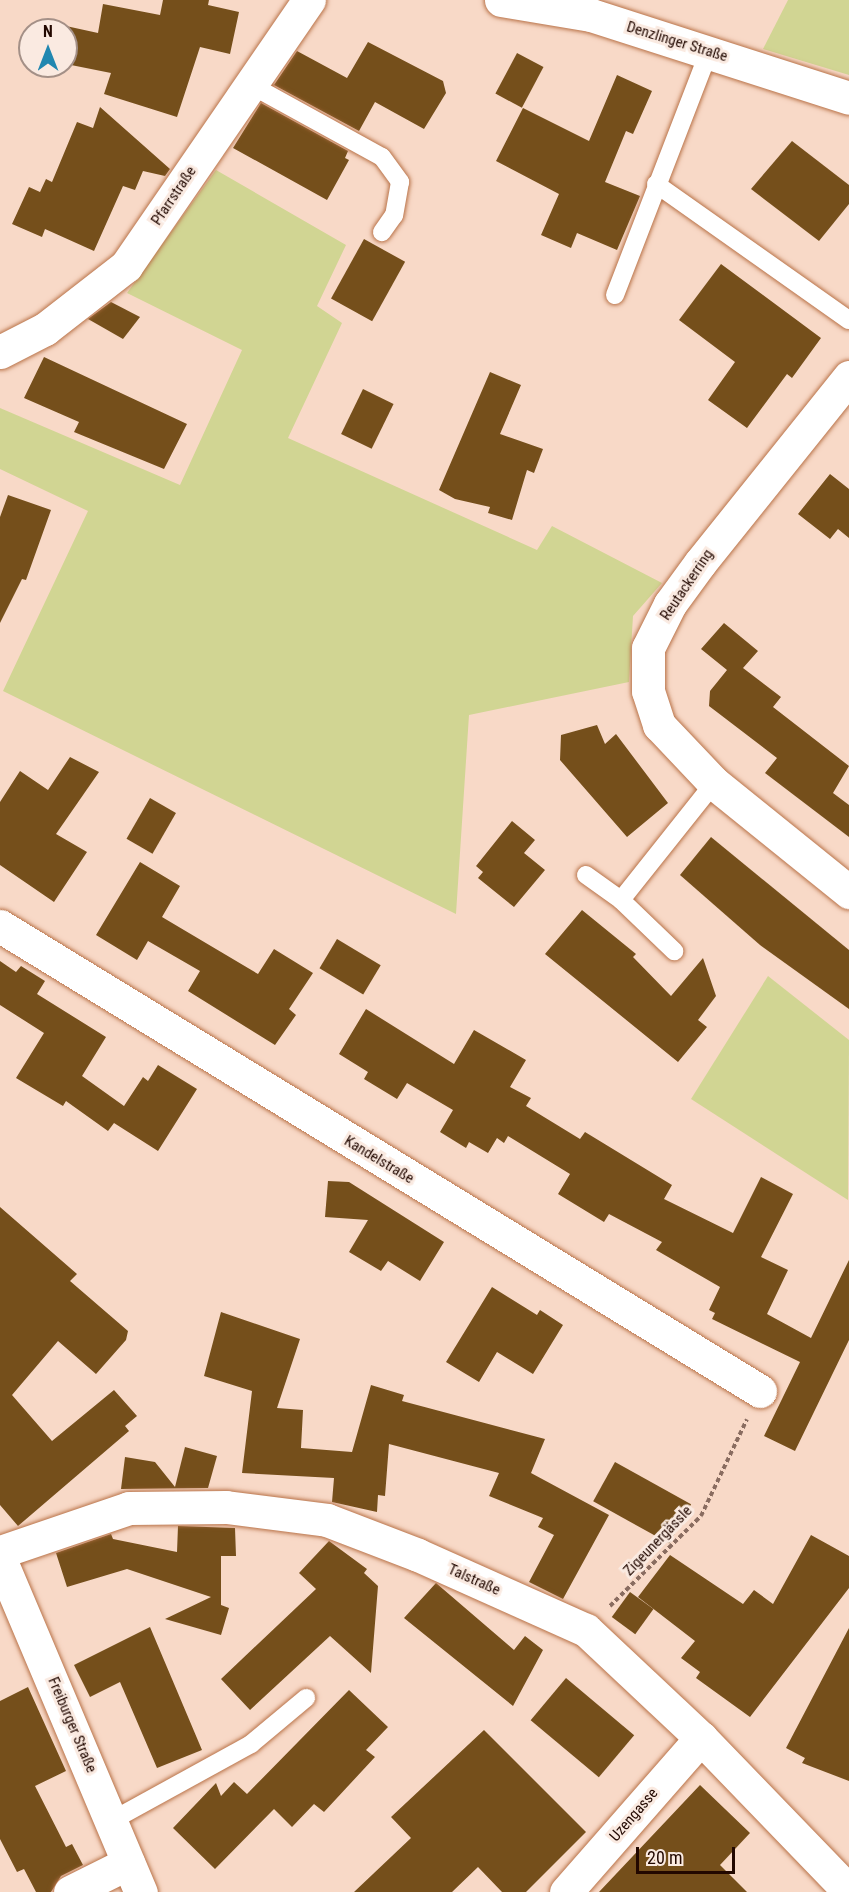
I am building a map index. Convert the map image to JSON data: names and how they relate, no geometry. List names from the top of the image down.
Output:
{
  "streets": {
    "street": [
      "Denzlinger Straße",
      "Pfarrstraße",
      "Reutackerring",
      "Kandelstraße",
      "Talstraße",
      "Freiburger Straße",
      "Uzengasse"
    ],
    "path": ["Zigeunergässle"]
  },
  "crossings": [
    ["Kandelstraße", "Zigeunergässle"],
    ["Zigeunergässle", "Talstraße"],
    ["Talstraße", "Uzengasse"]
  ],
  "scale_bar": "20 m",
  "north": "top"
}
